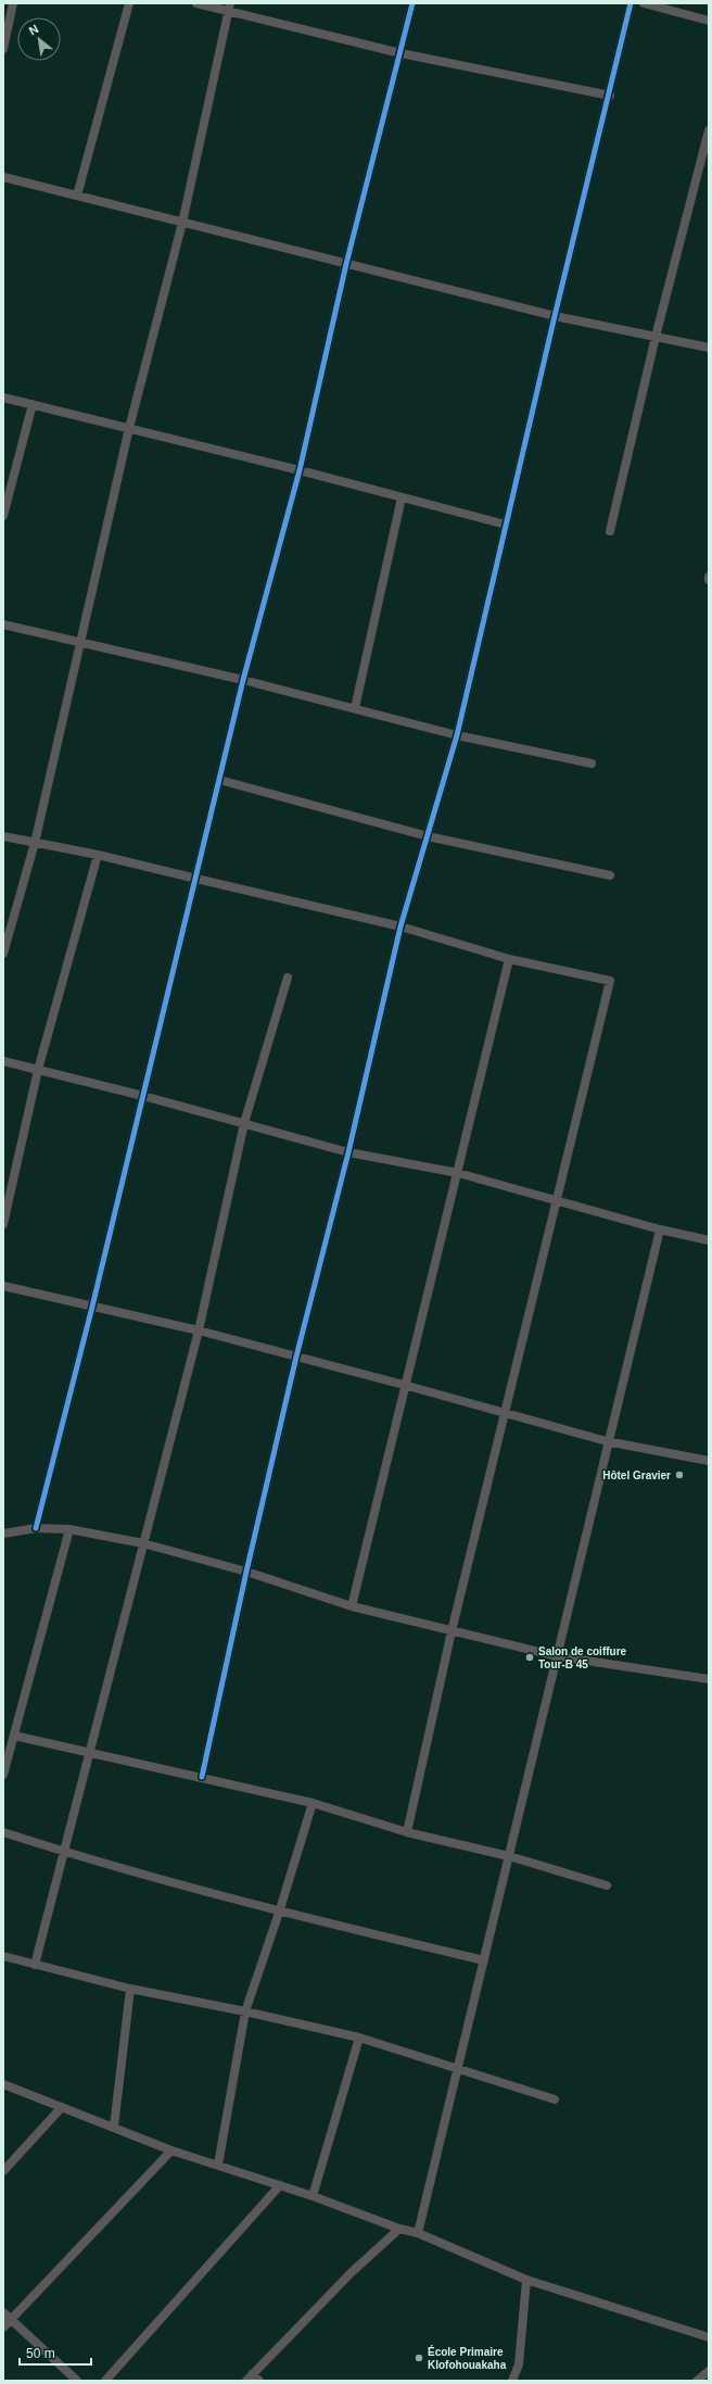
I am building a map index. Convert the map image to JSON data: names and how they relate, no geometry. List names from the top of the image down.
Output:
{
  "places": ["Hôtel Gravier", "Salon de coiffure Tour-B 45", "École Primaire Klofohouakaha"],
  "scale_bar": "50 m",
  "north": "top left"
}
